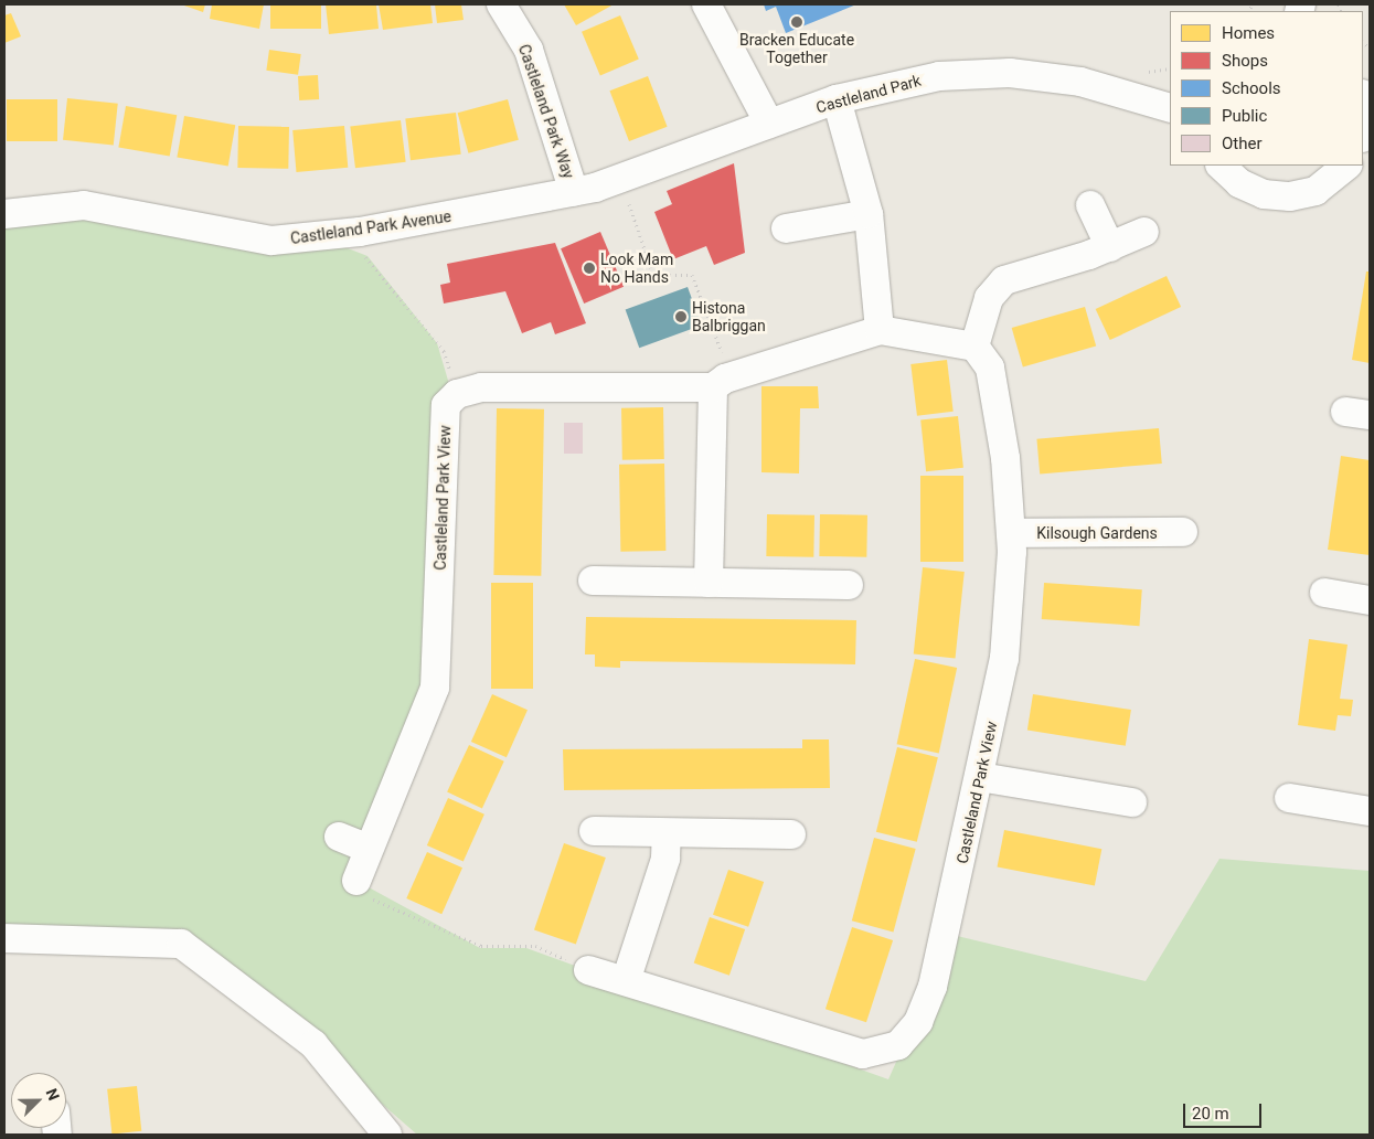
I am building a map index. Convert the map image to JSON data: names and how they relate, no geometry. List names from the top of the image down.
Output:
{
  "streets": {
    "street": [
      "Castleland Park",
      "Castleland Park Way",
      "Castleland Park Avenue",
      "Castleland Park View",
      "Kilsough Gardens"
    ]
  },
  "crossings": [
    ["Castleland Park", "Castleland Park Way"],
    ["Castleland Park", "Castleland Park Avenue"],
    ["Castleland Park Way", "Castleland Park Avenue"],
    ["Castleland Park View", "Kilsough Gardens"]
  ],
  "places": ["Bracken Educate Together", "Look Mam No Hands", "Histona Balbriggan"],
  "legend": [
    "Homes",
    "Shops",
    "Schools",
    "Public",
    "Other"
  ],
  "scale_bar": "20 m",
  "north": "top right"
}
